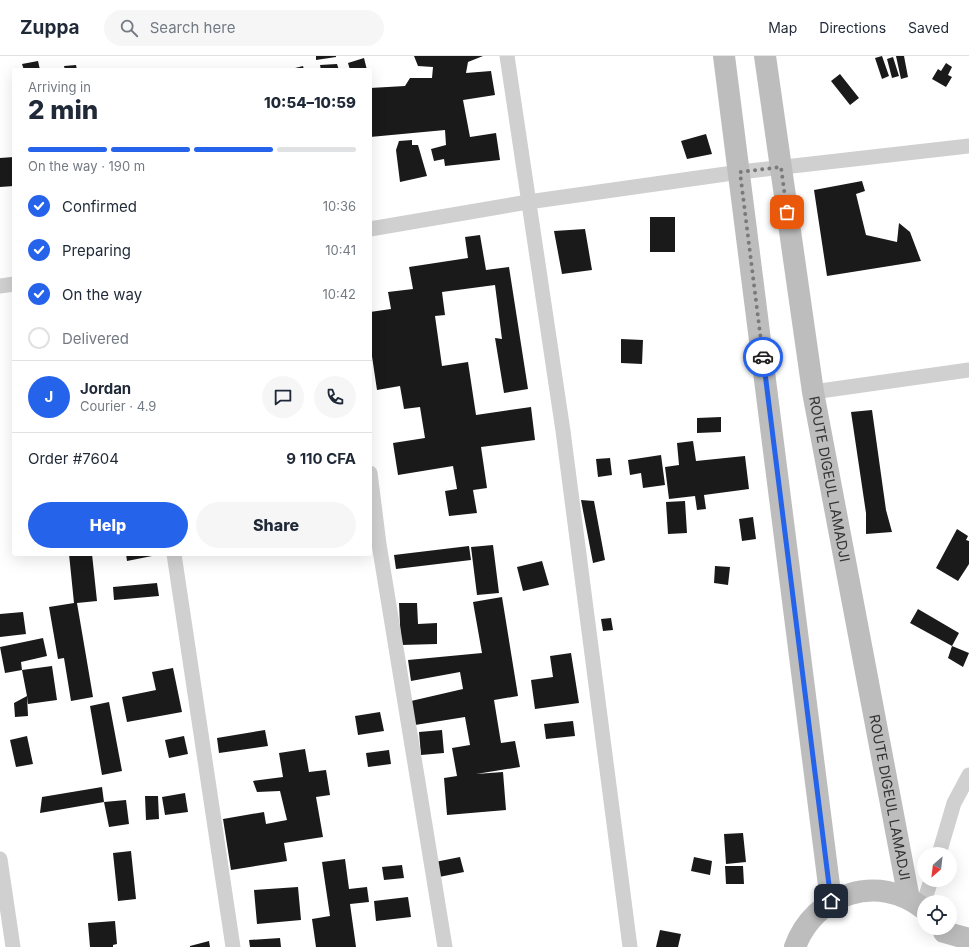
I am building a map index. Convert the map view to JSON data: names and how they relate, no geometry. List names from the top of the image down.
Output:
{
  "streets": {
    "main road": ["ROUTE DIGEUL LAMADJI"]
  },
  "north": "bottom left",
  "page": {
    "header": "Zuppa",
    "search": "Search here",
    "nav": ["Map", "Directions", "Saved"],
    "heading": ["2 min", "Arriving in", "10:54–10:59"],
    "panel": [
      "Jordan",
      "Courier · 4.9",
      "Order #7604",
      "9 110 CFA"
    ],
    "bar": "On the way · 190 m",
    "list": [
      ["Confirmed", "10:36"],
      ["Preparing", "10:41"],
      ["On the way", "10:42"],
      "Delivered"
    ],
    "round": "J",
    "buttons": ["Help", "Share"]
  }
}
